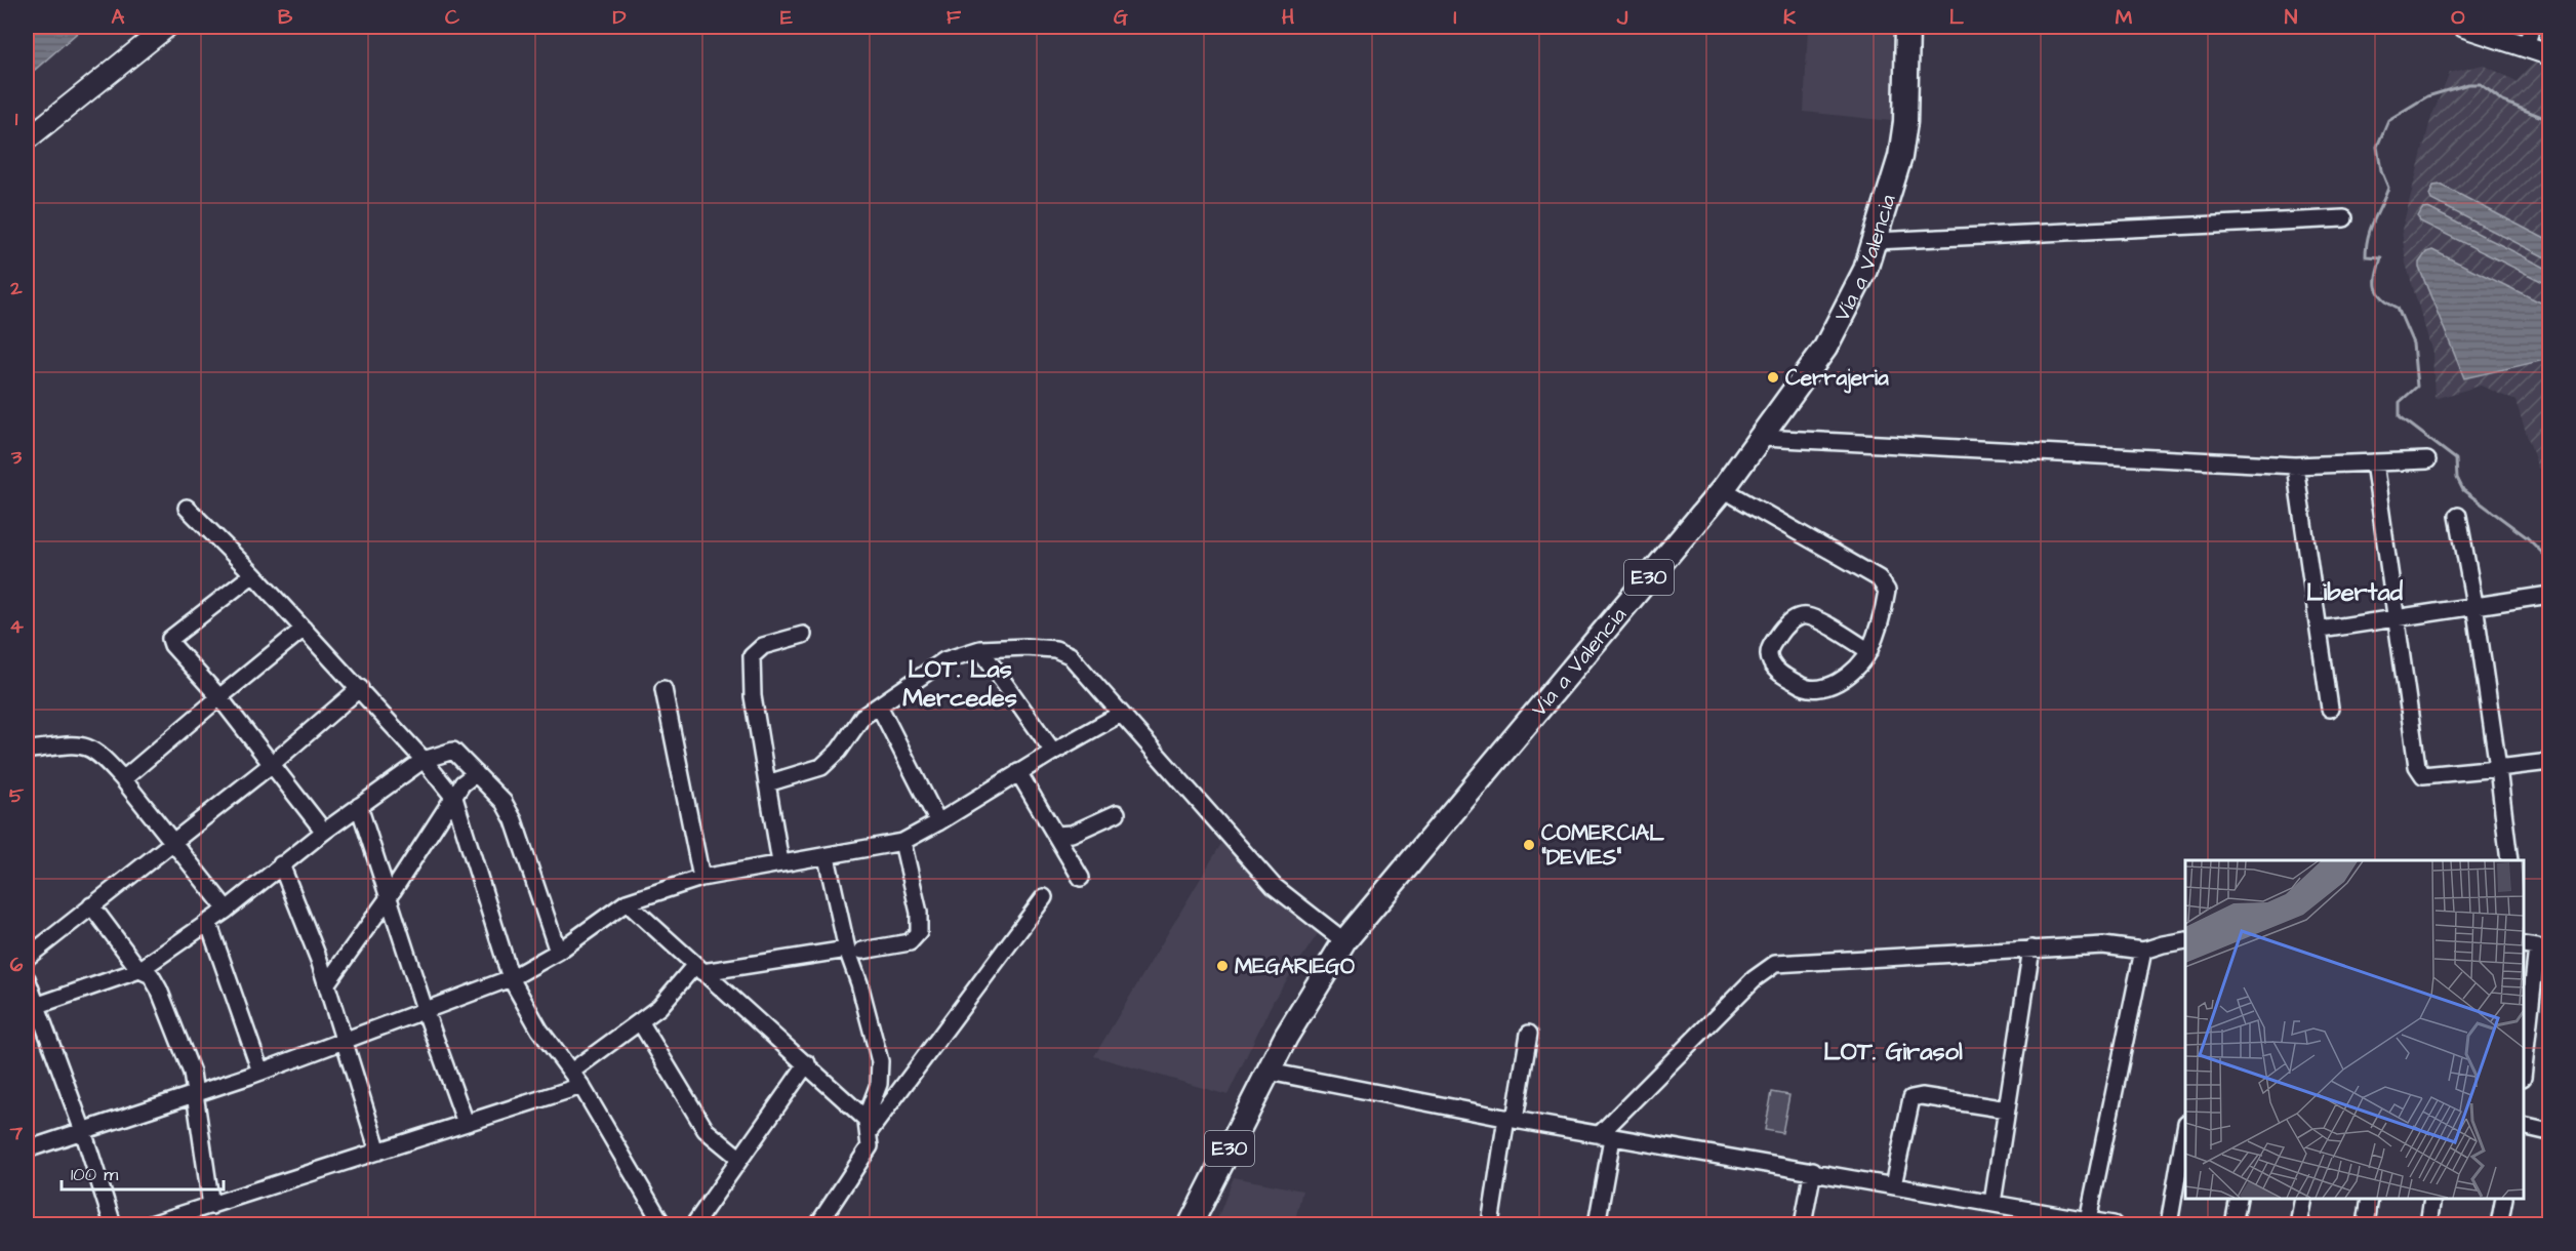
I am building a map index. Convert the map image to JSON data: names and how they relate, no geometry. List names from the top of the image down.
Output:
{
  "streets": {
    "highway": ["Vía a Valencia", "E30"]
  },
  "crossings": [
    ["Vía a Valencia", "E30"]
  ],
  "districts": ["Libertad", "LOT. Las Mercedes", "LOT. Girasol"],
  "places": ["Cerrajeria", "COMERCIAL \"DEVIES\"", "MEGARIEGO"],
  "scale_bar": "100 m",
  "grid": {
    "columns": [
      "A",
      "B",
      "C",
      "D",
      "E",
      "F",
      "G",
      "H",
      "I",
      "J",
      "K",
      "L",
      "M",
      "N",
      "O"
    ],
    "rows": [
      "1",
      "2",
      "3",
      "4",
      "5",
      "6",
      "7"
    ]
  }
}
